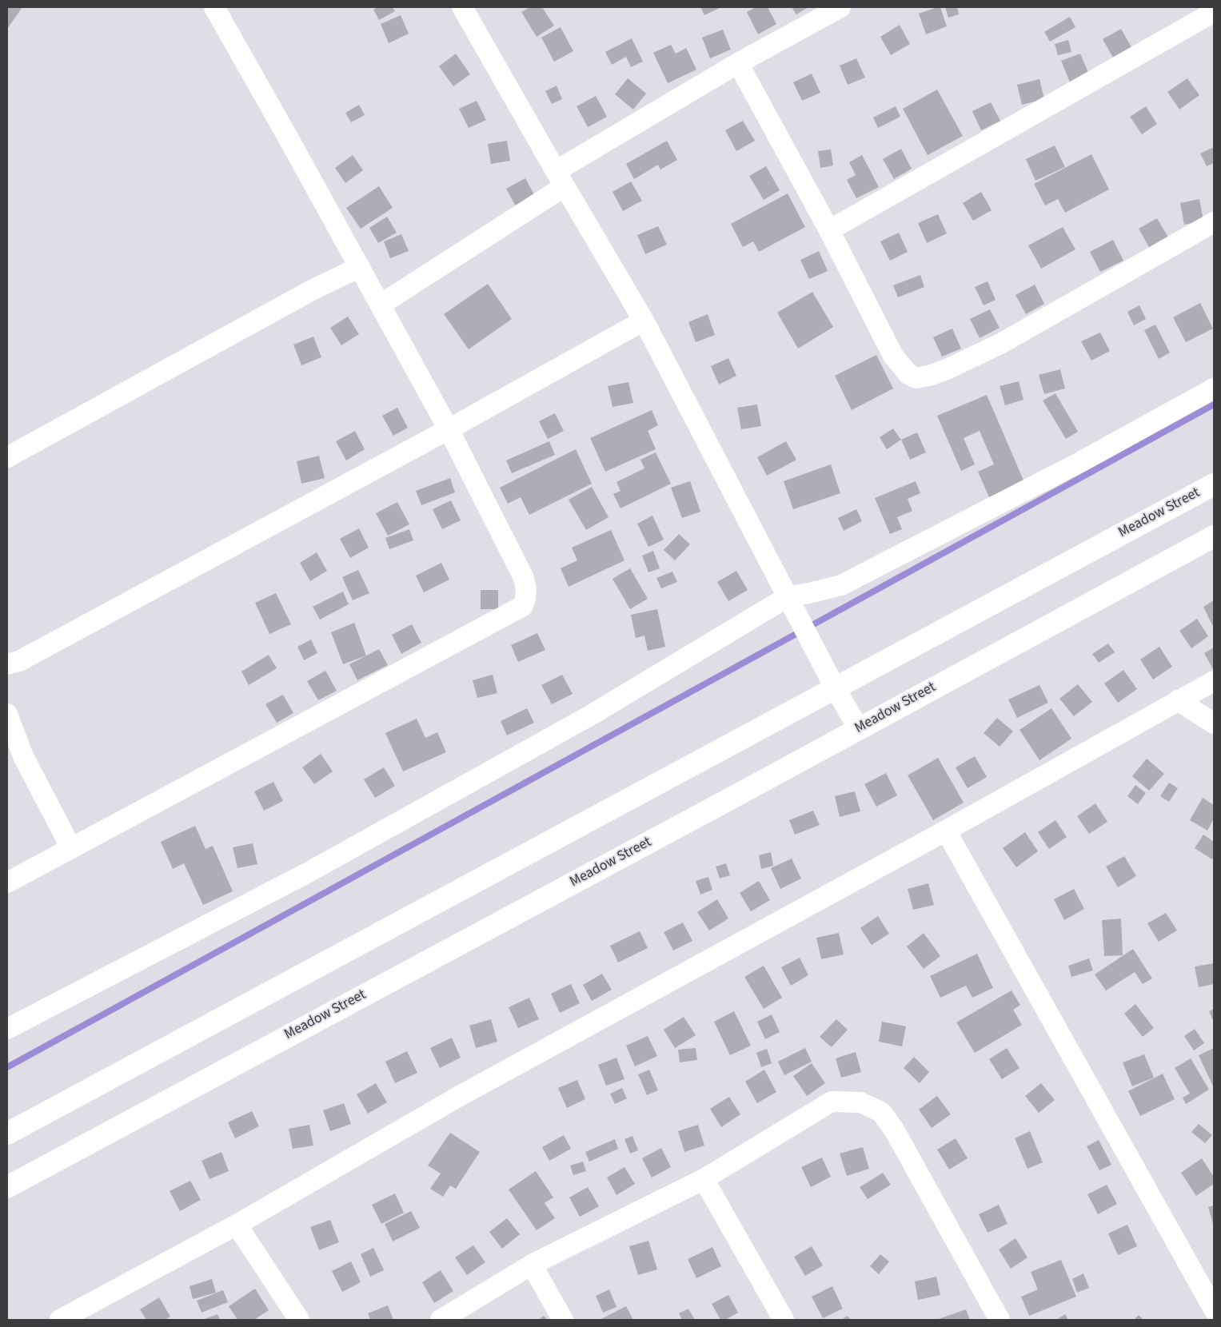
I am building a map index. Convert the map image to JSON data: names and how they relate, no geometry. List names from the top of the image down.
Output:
{
  "streets": {
    "street": ["Meadow Street"]
  }
}
